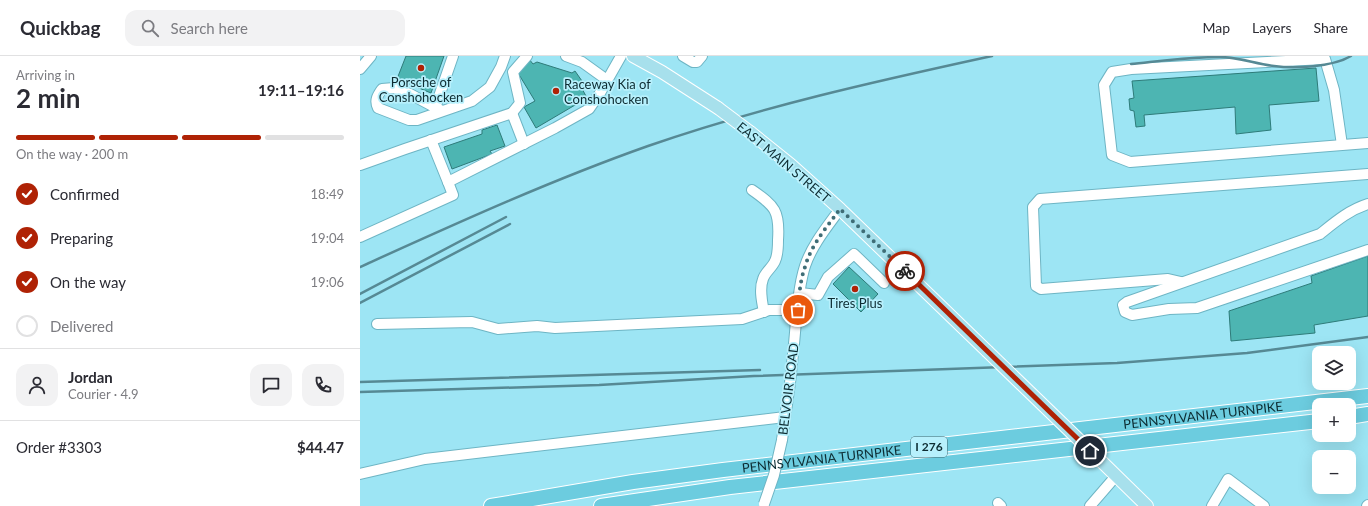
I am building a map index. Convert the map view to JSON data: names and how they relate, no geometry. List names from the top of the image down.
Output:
{
  "streets": {
    "highway": ["PENNSYLVANIA TURNPIKE", "I 276"],
    "main road": ["EAST MAIN STREET"],
    "street": ["BELVOIR ROAD"]
  },
  "crossings": [
    ["EAST MAIN STREET", "BELVOIR ROAD"]
  ],
  "places": ["Porsche of Conshohocken", "Raceway Kia of Conshohocken", "Tires Plus"],
  "page": {
    "header": "Quickbag",
    "search": "Search here",
    "nav": ["Map", "Layers", "Share"],
    "heading": ["2 min", "Arriving in", "19:11–19:16"],
    "panel": [
      "Jordan",
      "Courier · 4.9",
      "Order #3303",
      "$44.47"
    ],
    "bar": "On the way · 200 m",
    "list": [
      ["Confirmed", "18:49"],
      ["Preparing", "19:04"],
      ["On the way", "19:06"],
      "Delivered"
    ],
    "map_buttons": ["+", "−"]
  }
}
